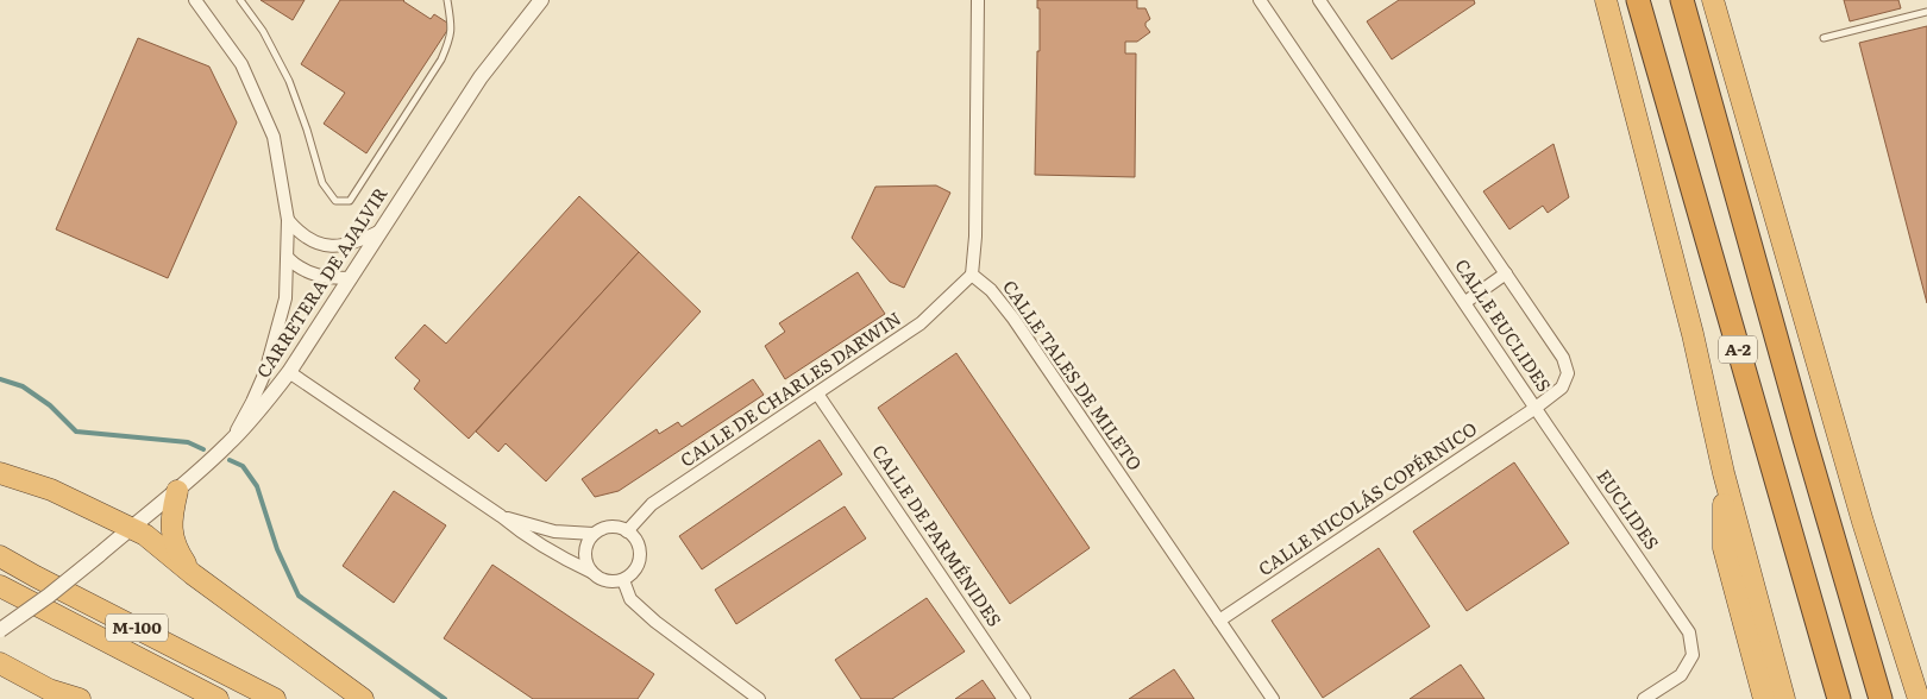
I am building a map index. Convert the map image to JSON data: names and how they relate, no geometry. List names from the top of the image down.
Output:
{
  "streets": {
    "highway": ["A-2", "M-100"],
    "street": [
      "CARRETERA DE AJALVIR",
      "CALLE EUCLIDES",
      "CALLE TALES DE MILETO",
      "CALLE DE CHARLES DARWIN",
      "CALLE NICOLÁS COPÉRNICO",
      "EUCLIDES",
      "CALLE DE PARMÉNIDES"
    ]
  },
  "crossings": [
    ["CALLE EUCLIDES", "CALLE NICOLÁS COPÉRNICO"],
    ["CALLE EUCLIDES", "EUCLIDES"],
    ["CALLE TALES DE MILETO", "CALLE DE CHARLES DARWIN"],
    ["CALLE TALES DE MILETO", "CALLE NICOLÁS COPÉRNICO"],
    ["CALLE DE CHARLES DARWIN", "CALLE DE PARMÉNIDES"],
    ["CALLE NICOLÁS COPÉRNICO", "EUCLIDES"]
  ]
}
